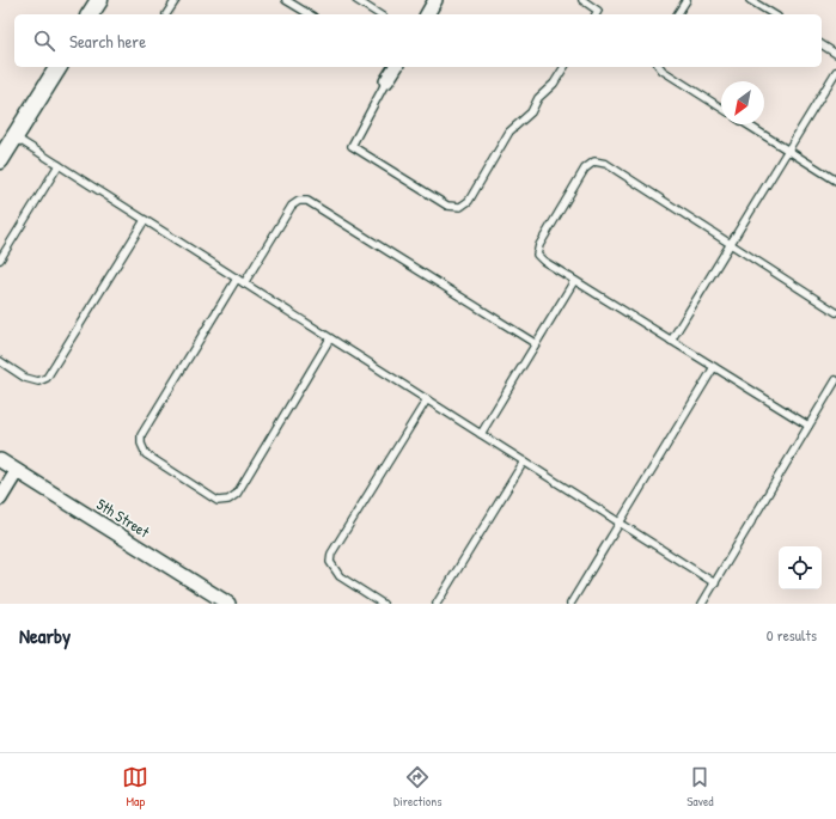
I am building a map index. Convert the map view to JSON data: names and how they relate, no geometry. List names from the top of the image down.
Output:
{
  "streets": {
    "street": ["5th Street"]
  },
  "north": "bottom left",
  "page": {
    "search": "Search here",
    "heading": ["Nearby", "0 results"],
    "nav": ["Map", "Directions", "Saved"]
  }
}
